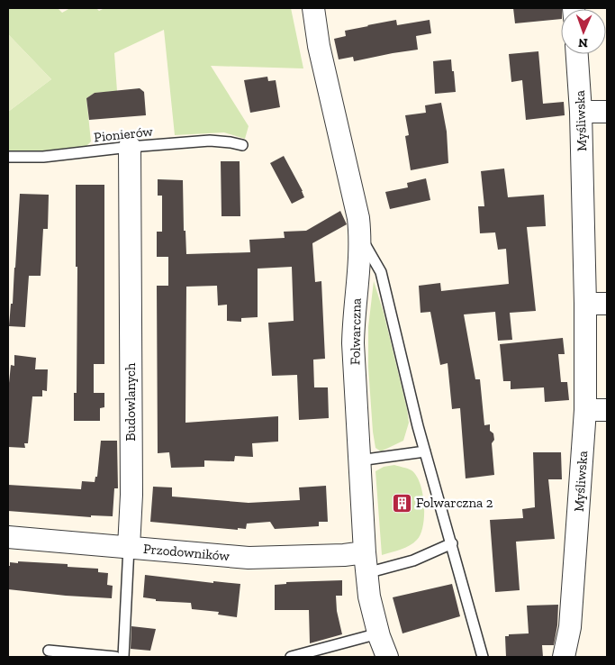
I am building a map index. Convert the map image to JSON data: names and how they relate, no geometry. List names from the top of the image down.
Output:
{
  "streets": {
    "street": [
      "Myśliwska",
      "Folwarczna",
      "Budowlanych",
      "Przodowników"
    ],
    "lane": ["Pionierów"]
  },
  "crossings": [
    ["Pionierów", "Budowlanych"],
    ["Folwarczna", "Przodowników"],
    ["Budowlanych", "Przodowników"]
  ],
  "places": {
    "building": ["Folwarczna 2"]
  },
  "north": "bottom"
}
